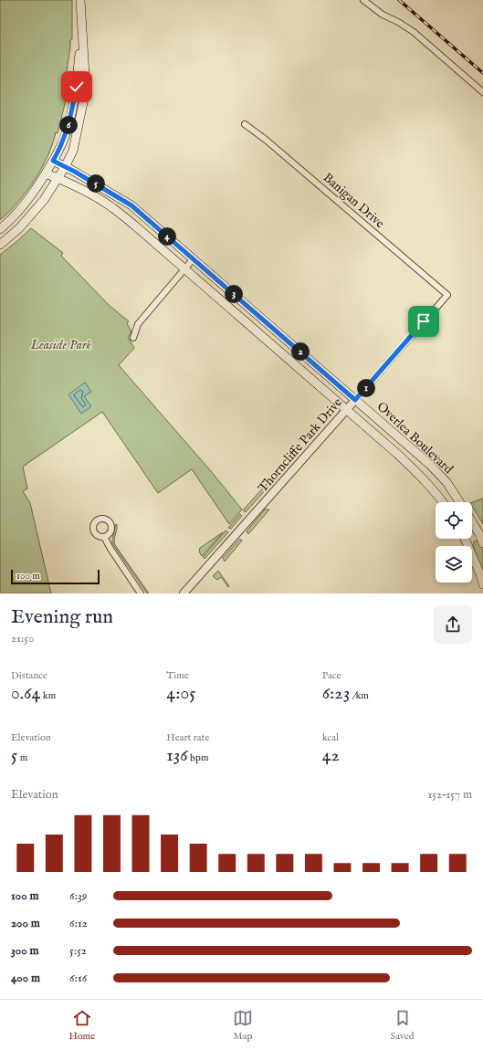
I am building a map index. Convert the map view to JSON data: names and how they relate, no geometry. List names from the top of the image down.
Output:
{
  "streets": {
    "main road": ["Overlea Boulevard"],
    "street": ["Banigan Drive", "Thorncliffe Park Drive"]
  },
  "crossings": [
    ["Banigan Drive", "Thorncliffe Park Drive"],
    ["Overlea Boulevard", "Thorncliffe Park Drive"]
  ],
  "parks": ["Leaside Park"],
  "scale_bar": "100 m",
  "page": {
    "pins": [
      "6",
      "5",
      "4",
      "3",
      "2",
      "1"
    ],
    "scale": "100 m",
    "heading": ["Evening run", "21:50"],
    "stats": [
      ["Distance", "0.64 km"],
      ["Time", "4:05"],
      ["Pace", "6:23 /km"],
      ["Elevation", "5 m"],
      ["Heart rate", "136 bpm"],
      ["kcal", "42"]
    ],
    "chart": ["Elevation", "152–157 m"],
    "list": [
      {
        "name": "100 m",
        "note": "6:39"
      },
      {
        "name": "200 m",
        "note": "6:12"
      },
      {
        "name": "300 m",
        "note": "5:52"
      },
      {
        "name": "400 m",
        "note": "6:16"
      }
    ],
    "tabs": ["Home", "Map", "Saved"]
  }
}
